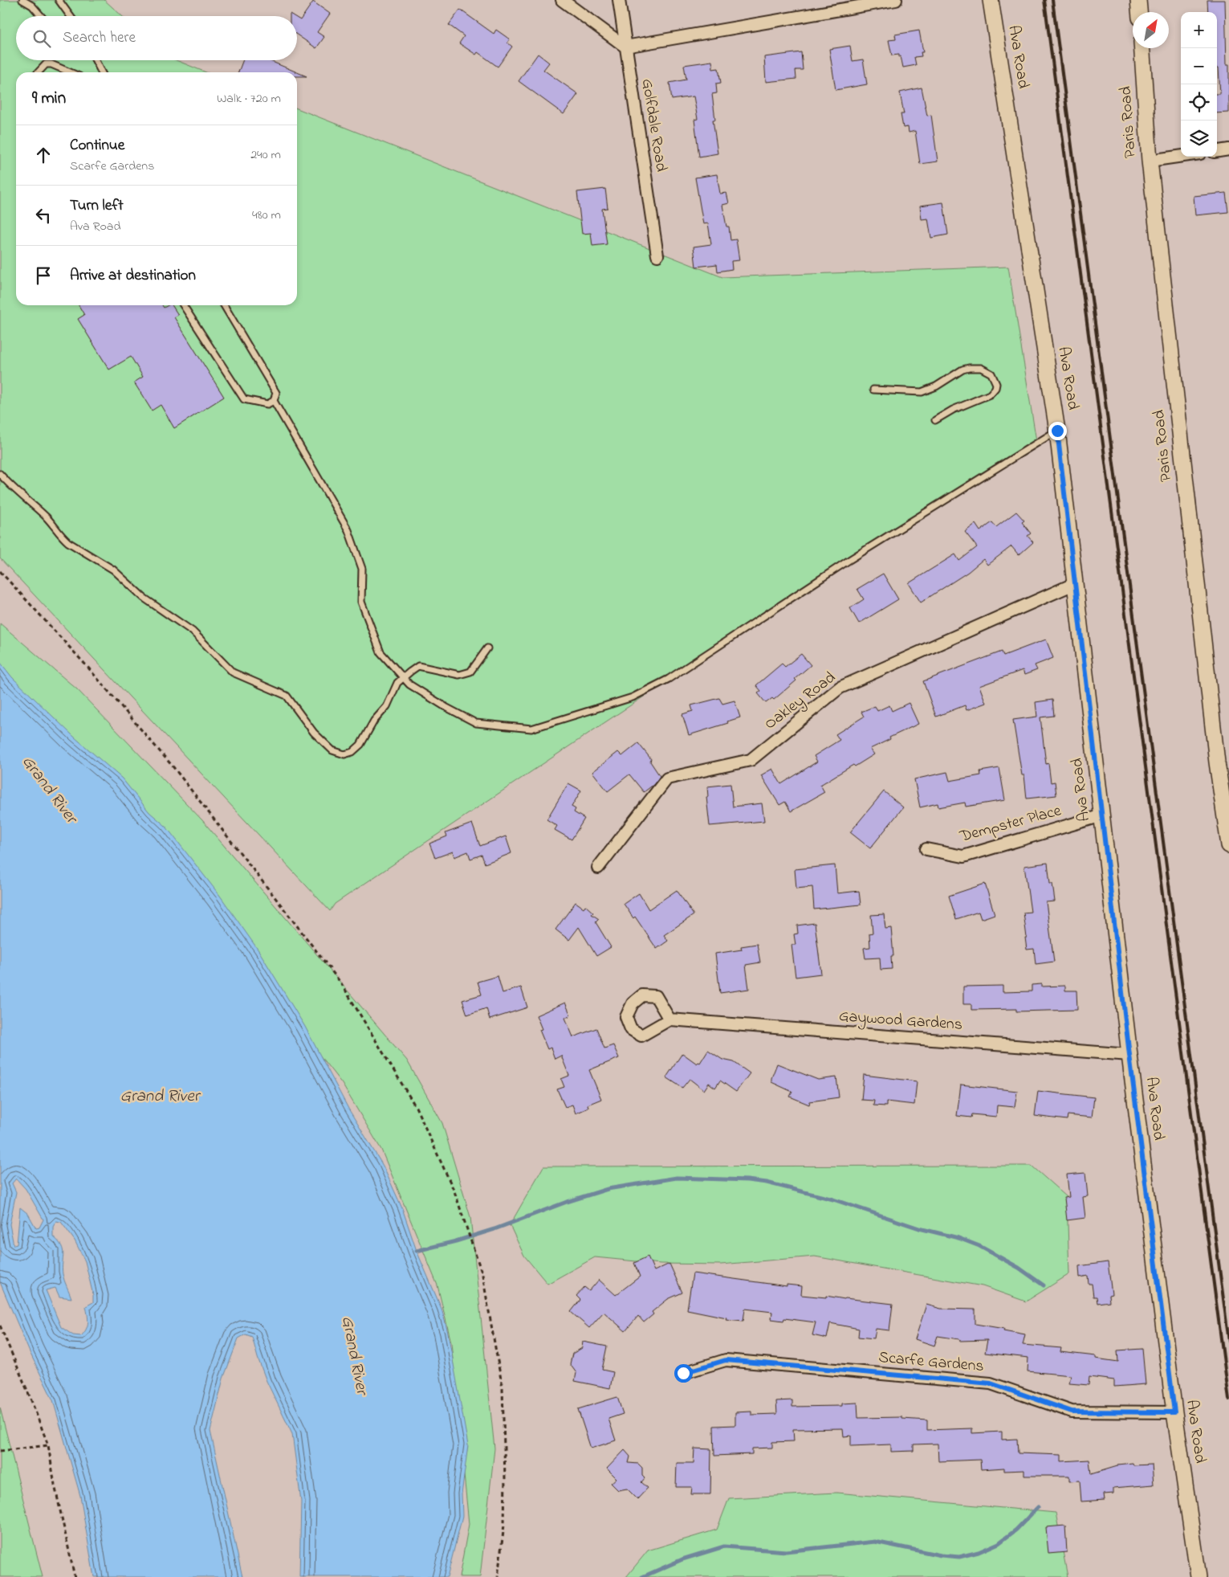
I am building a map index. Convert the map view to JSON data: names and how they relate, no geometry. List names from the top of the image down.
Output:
{
  "streets": {
    "street": [
      "Ava Road",
      "Paris Road",
      "Golfdale Road",
      "Oakley Road",
      "Dempster Place",
      "Gaywood Gardens",
      "Scarfe Gardens"
    ]
  },
  "crossings": [
    ["Ava Road", "Oakley Road"],
    ["Ava Road", "Dempster Place"],
    ["Ava Road", "Gaywood Gardens"],
    ["Ava Road", "Scarfe Gardens"]
  ],
  "water": ["Grand River"],
  "north": "top right",
  "page": {
    "map_buttons": ["+", "−"],
    "search": "Search here",
    "heading": ["9 min", "Walk · 720 m"],
    "list": [
      ["Continue", "Scarfe Gardens", "240 m"],
      ["Turn left", "Ava Road", "480 m"],
      "Arrive at destination"
    ]
  }
}
